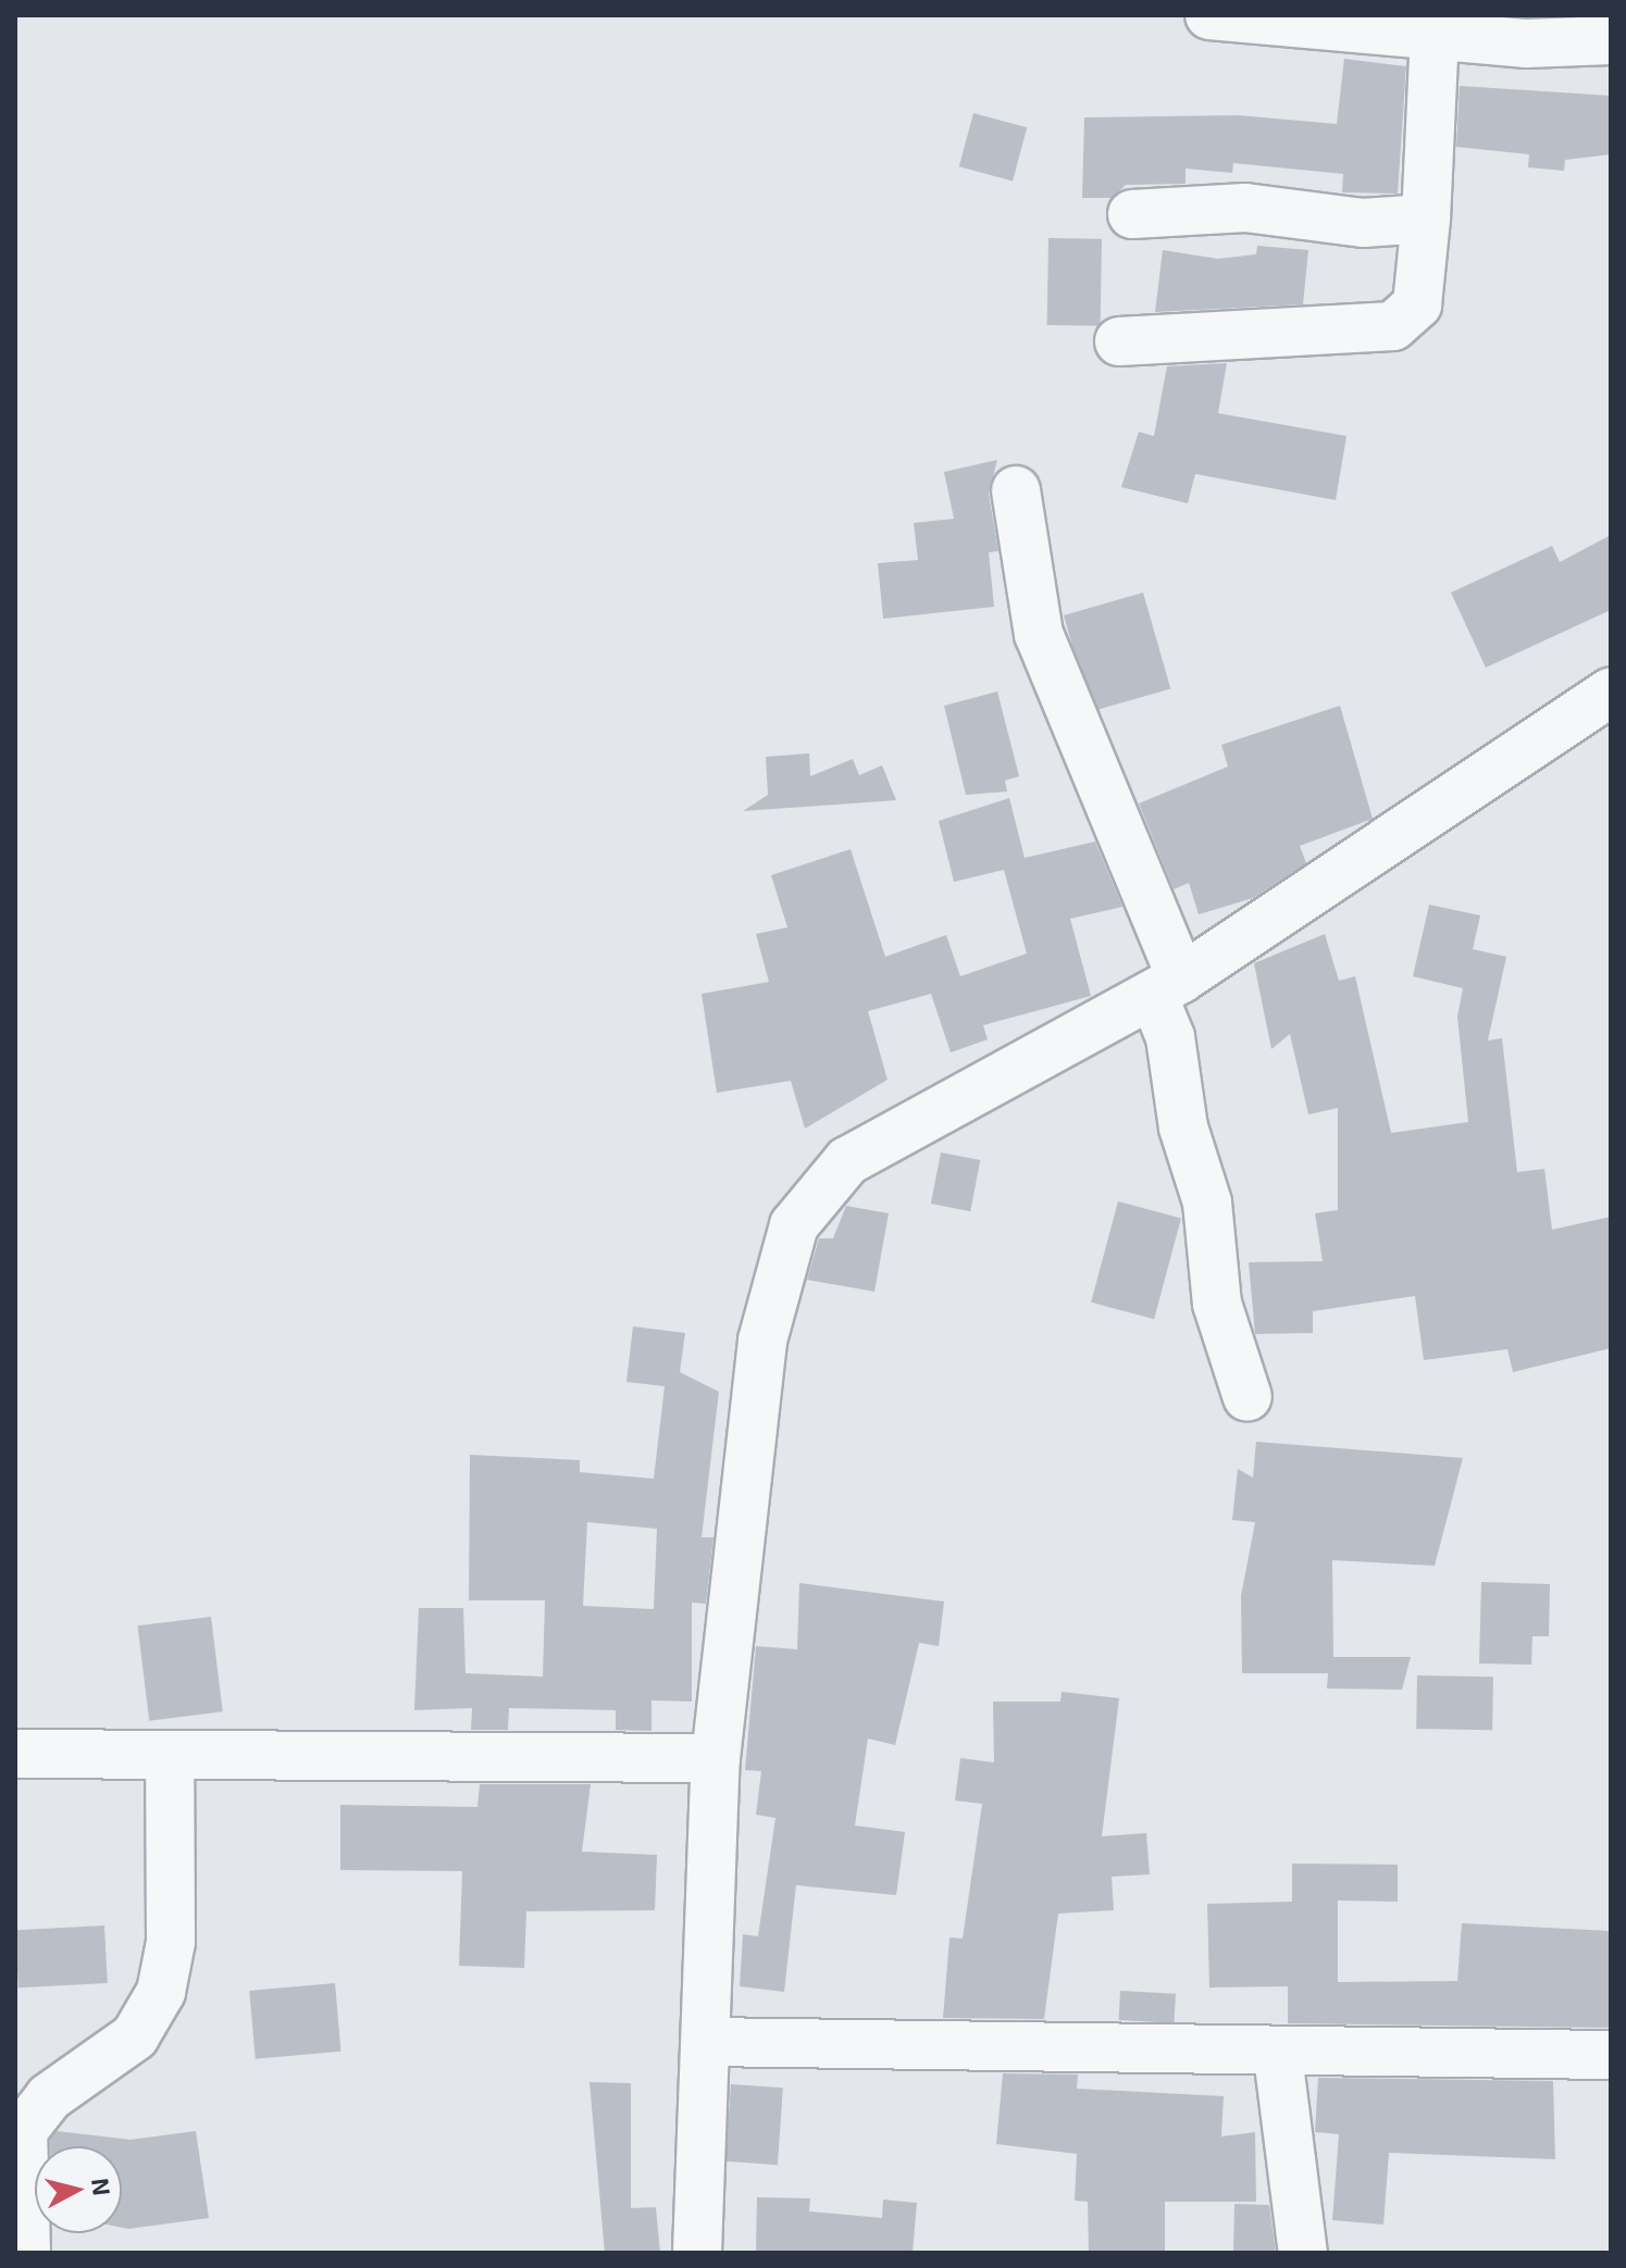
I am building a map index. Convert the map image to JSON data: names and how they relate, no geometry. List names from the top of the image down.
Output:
{
  "north": "right"
}
